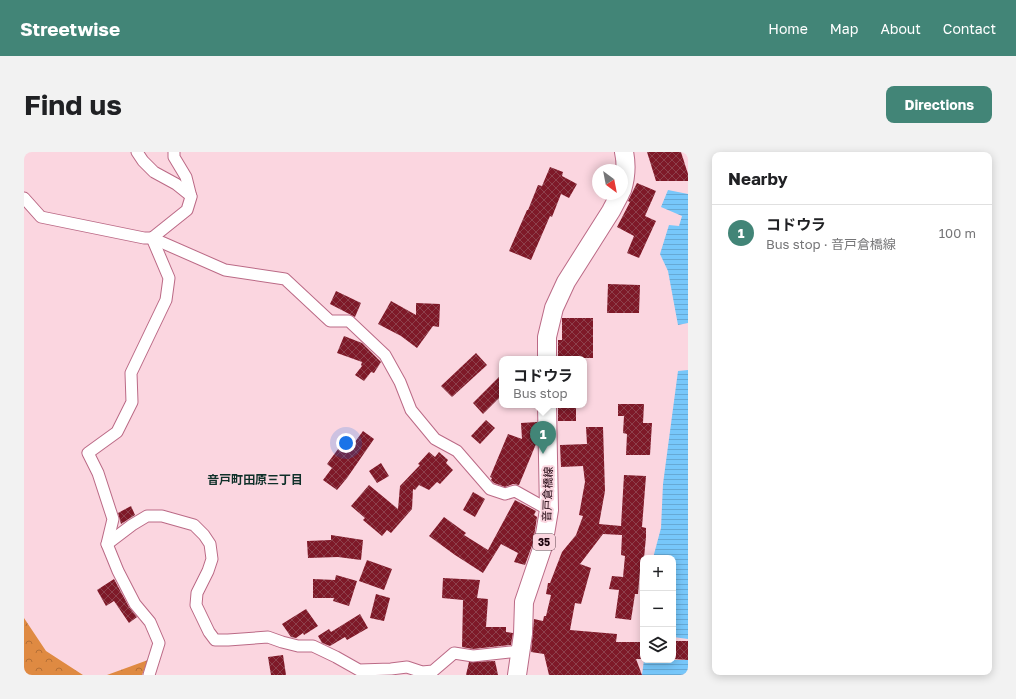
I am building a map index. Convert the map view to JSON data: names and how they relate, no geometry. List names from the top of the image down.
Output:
{
  "streets": {
    "main road": ["音戸倉橋線", "35"]
  },
  "districts": ["音戸町田原三丁目"],
  "north": "bottom right",
  "page": {
    "header": "Streetwise",
    "nav": [
      "Home",
      "Map",
      "About",
      "Contact"
    ],
    "buttons": "Directions",
    "title": "Find us",
    "heading": "Nearby",
    "list": [
      {
        "mark": "1",
        "name": "コドウラ",
        "note": "Bus stop · 音戸倉橋線",
        "value": "100 m"
      }
    ],
    "popup": ["コドウラ", "Bus stop"],
    "pins": "1",
    "map_buttons": ["+", "−"]
  }
}
